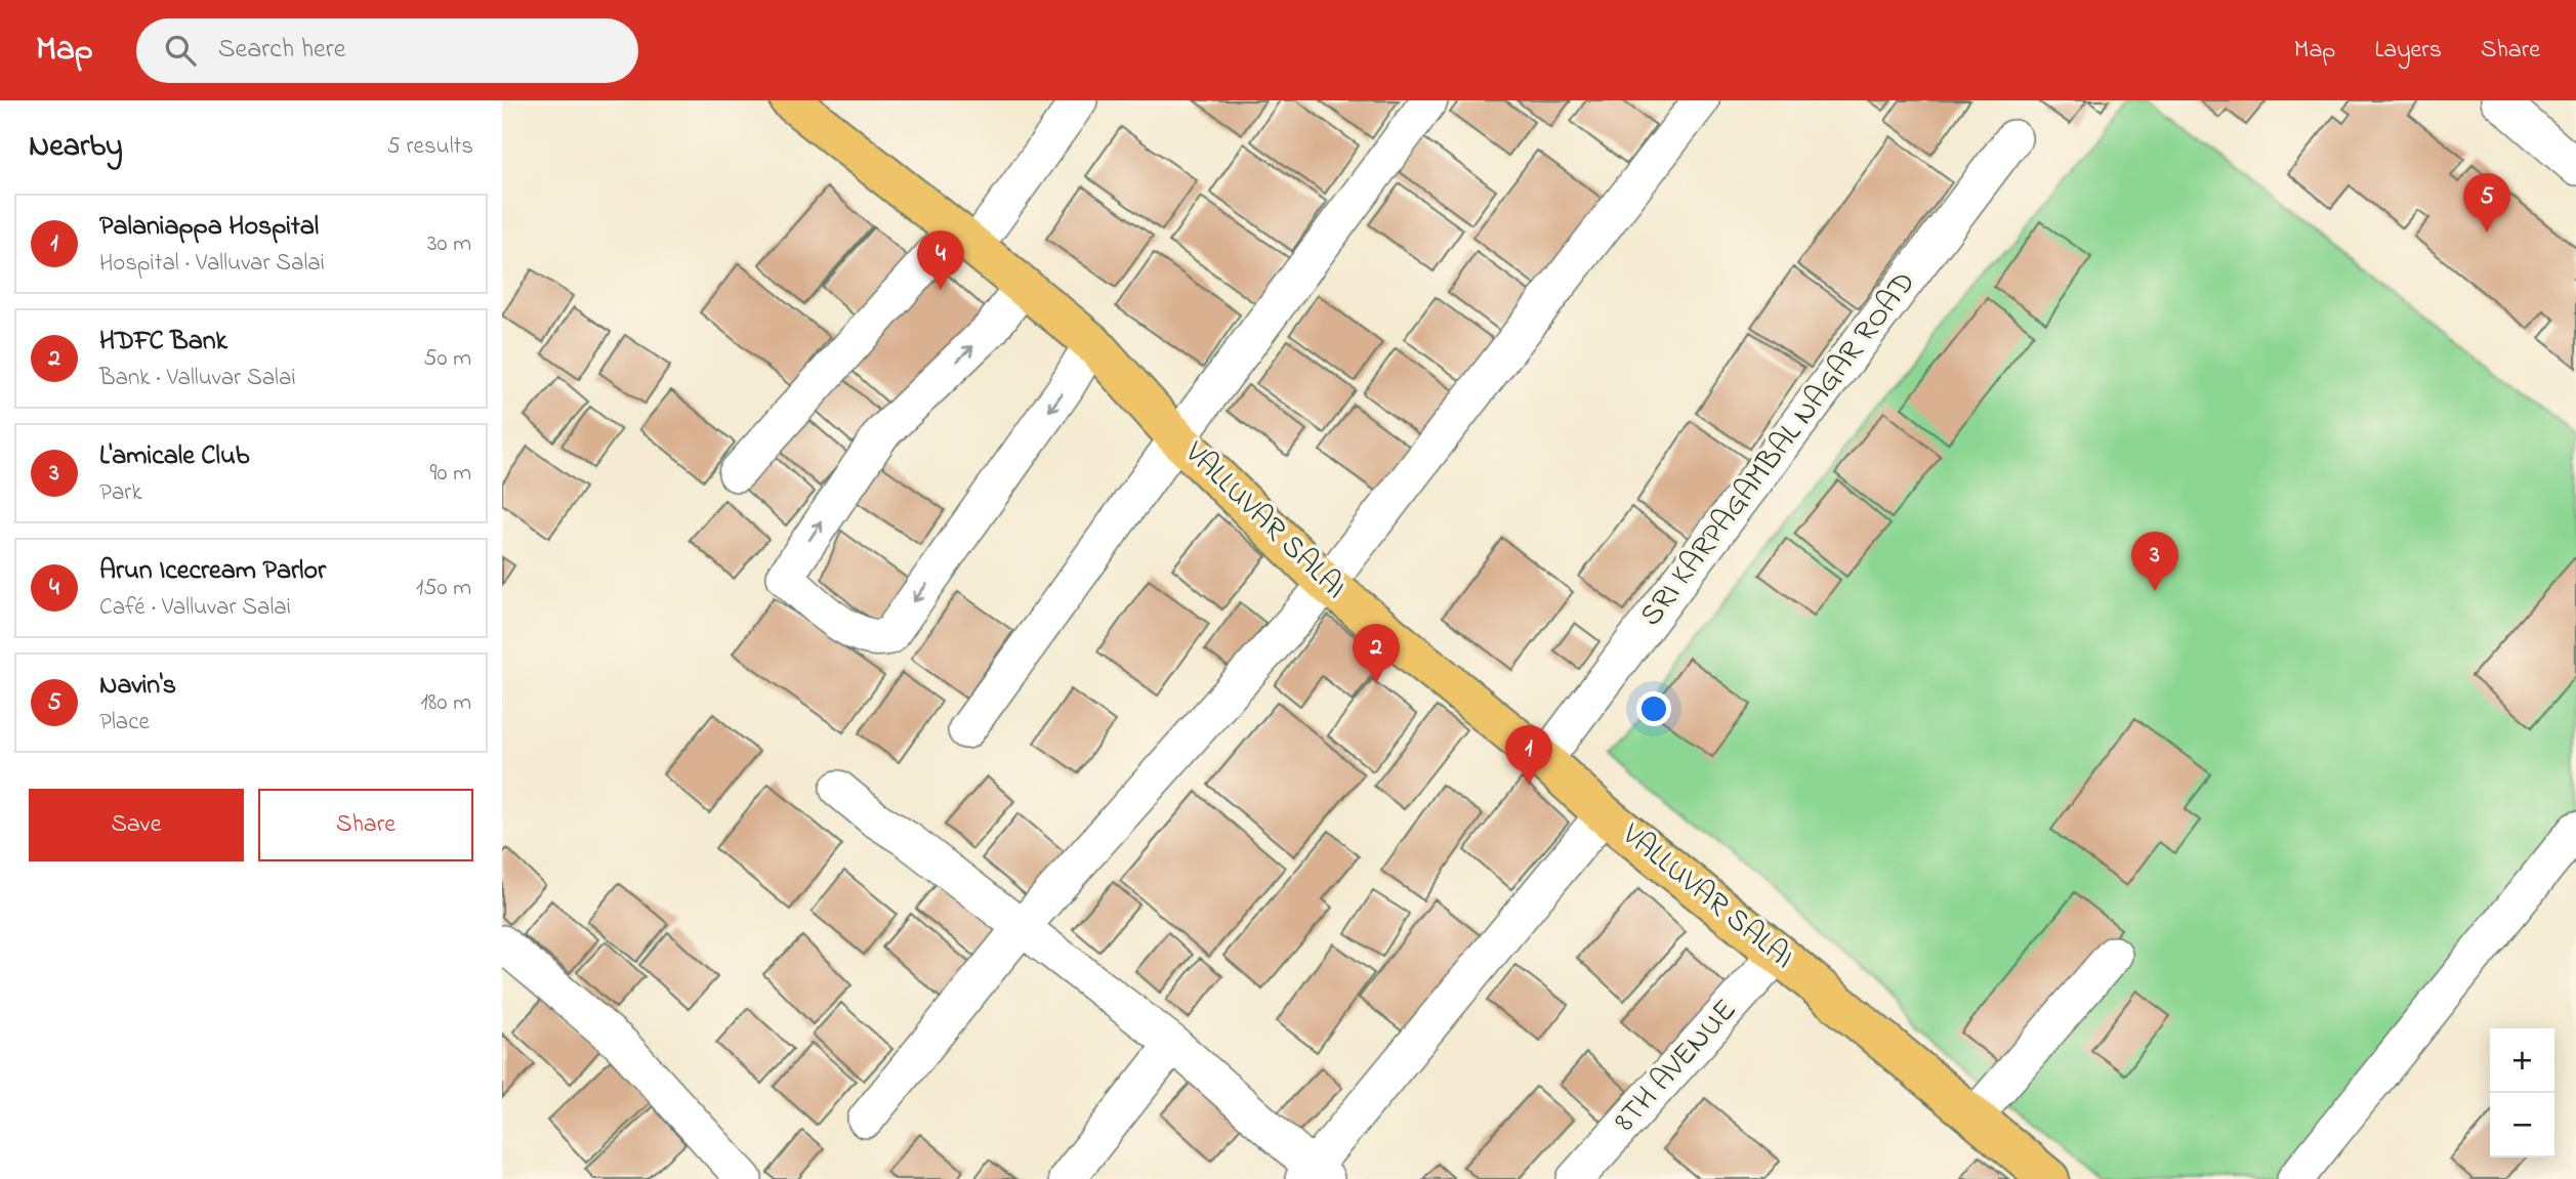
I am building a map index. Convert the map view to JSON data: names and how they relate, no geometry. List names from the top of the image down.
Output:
{
  "streets": {
    "main road": ["VALLUVAR SALAI"],
    "street": ["SRI KARPAGAMBAL NAGAR ROAD", "8TH AVENUE"]
  },
  "crossings": [
    ["SRI KARPAGAMBAL NAGAR ROAD", "VALLUVAR SALAI"],
    ["VALLUVAR SALAI", "8TH AVENUE"]
  ],
  "page": {
    "header": "Map",
    "search": "Search here",
    "nav": ["Map", "Layers", "Share"],
    "heading": ["Nearby", "5 results"],
    "pins": [
      "5",
      "4",
      "3",
      "2",
      "1"
    ],
    "list": [
      {
        "mark": "1",
        "name": "Palaniappa Hospital",
        "note": "Hospital · Valluvar Salai",
        "value": "30 m"
      },
      {
        "mark": "2",
        "name": "HDFC Bank",
        "note": "Bank · Valluvar Salai",
        "value": "50 m"
      },
      {
        "mark": "3",
        "name": "L'amicale Club",
        "note": "Park",
        "value": "90 m"
      },
      {
        "mark": "4",
        "name": "Arun Icecream Parlor",
        "note": "Café · Valluvar Salai",
        "value": "150 m"
      },
      {
        "mark": "5",
        "name": "Navin's",
        "note": "Place",
        "value": "180 m"
      }
    ],
    "buttons": ["Save", "Share"],
    "map_buttons": ["+", "−"]
  }
}
